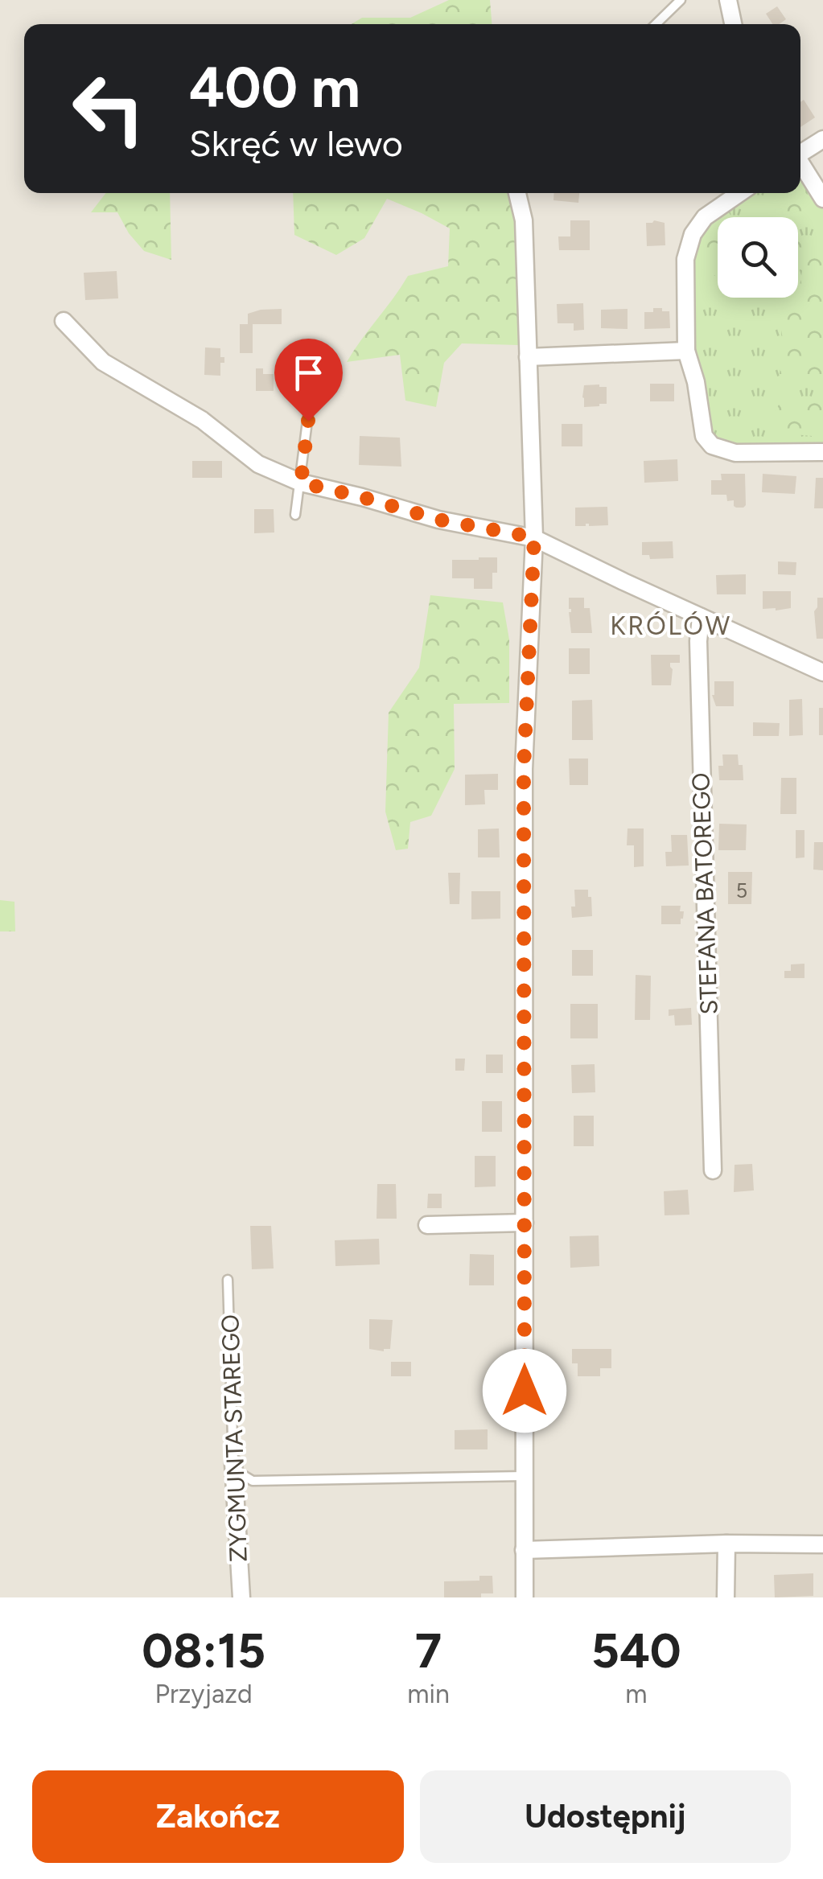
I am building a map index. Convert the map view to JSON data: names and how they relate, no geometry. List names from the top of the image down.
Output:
{
  "streets": {
    "street": ["STEFANA BATOREGO", "ZYGMUNTA STAREGO"]
  },
  "districts": ["KRÓLÓW"],
  "house_numbers": ["5"],
  "page": {
    "turn": ["400 m", "Skręć w lewo"],
    "eta": [
      "08:15",
      "Przyjazd",
      "7",
      "min",
      "540",
      "m"
    ],
    "buttons": ["Zakończ", "Udostępnij"]
  }
}
